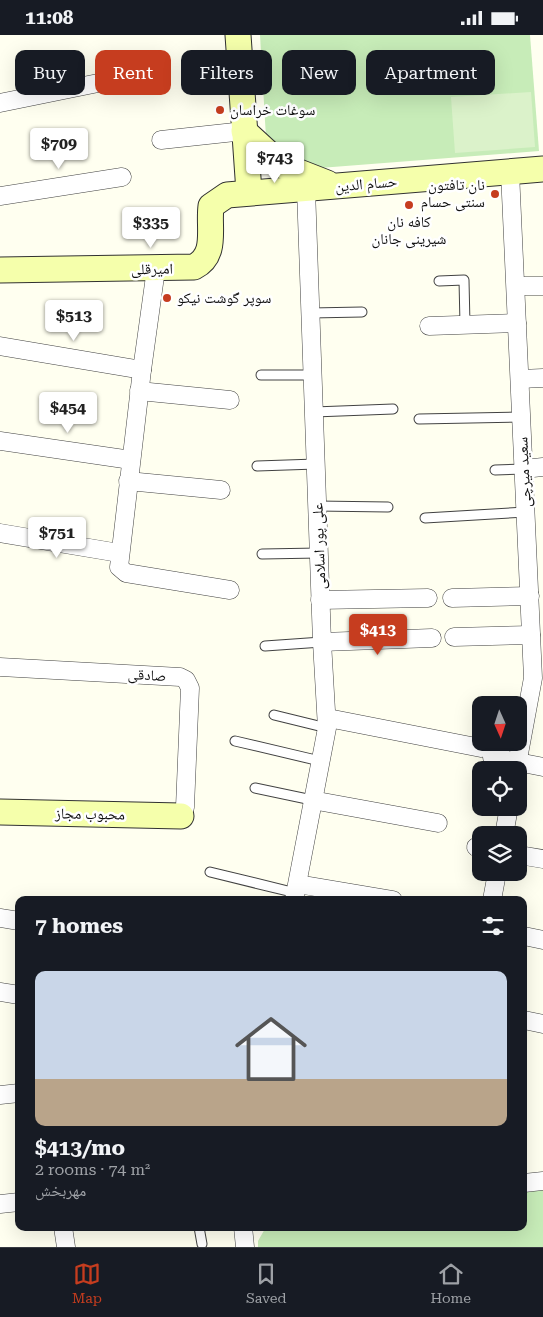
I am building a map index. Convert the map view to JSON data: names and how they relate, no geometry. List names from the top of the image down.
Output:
{
  "streets": {
    "main road": ["حسام الدین", "امیرقلی", "محبوب مجاز"],
    "street": ["سعید میرچی", "علی پور اسلامی", "صادقی"]
  },
  "crossings": [
    ["حسام الدین", "امیرقلی"],
    ["حسام الدین", "سعید میرچی"],
    ["حسام الدین", "علی پور اسلامی"],
    ["صادقی", "محبوب مجاز"]
  ],
  "places": [
    "سوغات خراسان",
    "نان تافتون سنتی حسام",
    "کافه نان شیرینی جانان",
    "سوپر گوشت نیکو"
  ],
  "north": "bottom",
  "page": {
    "status": "11:08",
    "chip": [
      "Buy",
      "Rent",
      "Filters",
      "New",
      "Apartment"
    ],
    "price": [
      "$709",
      "$743",
      "$335",
      "$513",
      "$454",
      "$751",
      "$413"
    ],
    "heading": "7 homes",
    "list": [
      {
        "name": "$413/mo",
        "note": "2 rooms · 74 m² · مهربخش"
      }
    ],
    "tabs": ["Map", "Saved", "Home"]
  }
}
